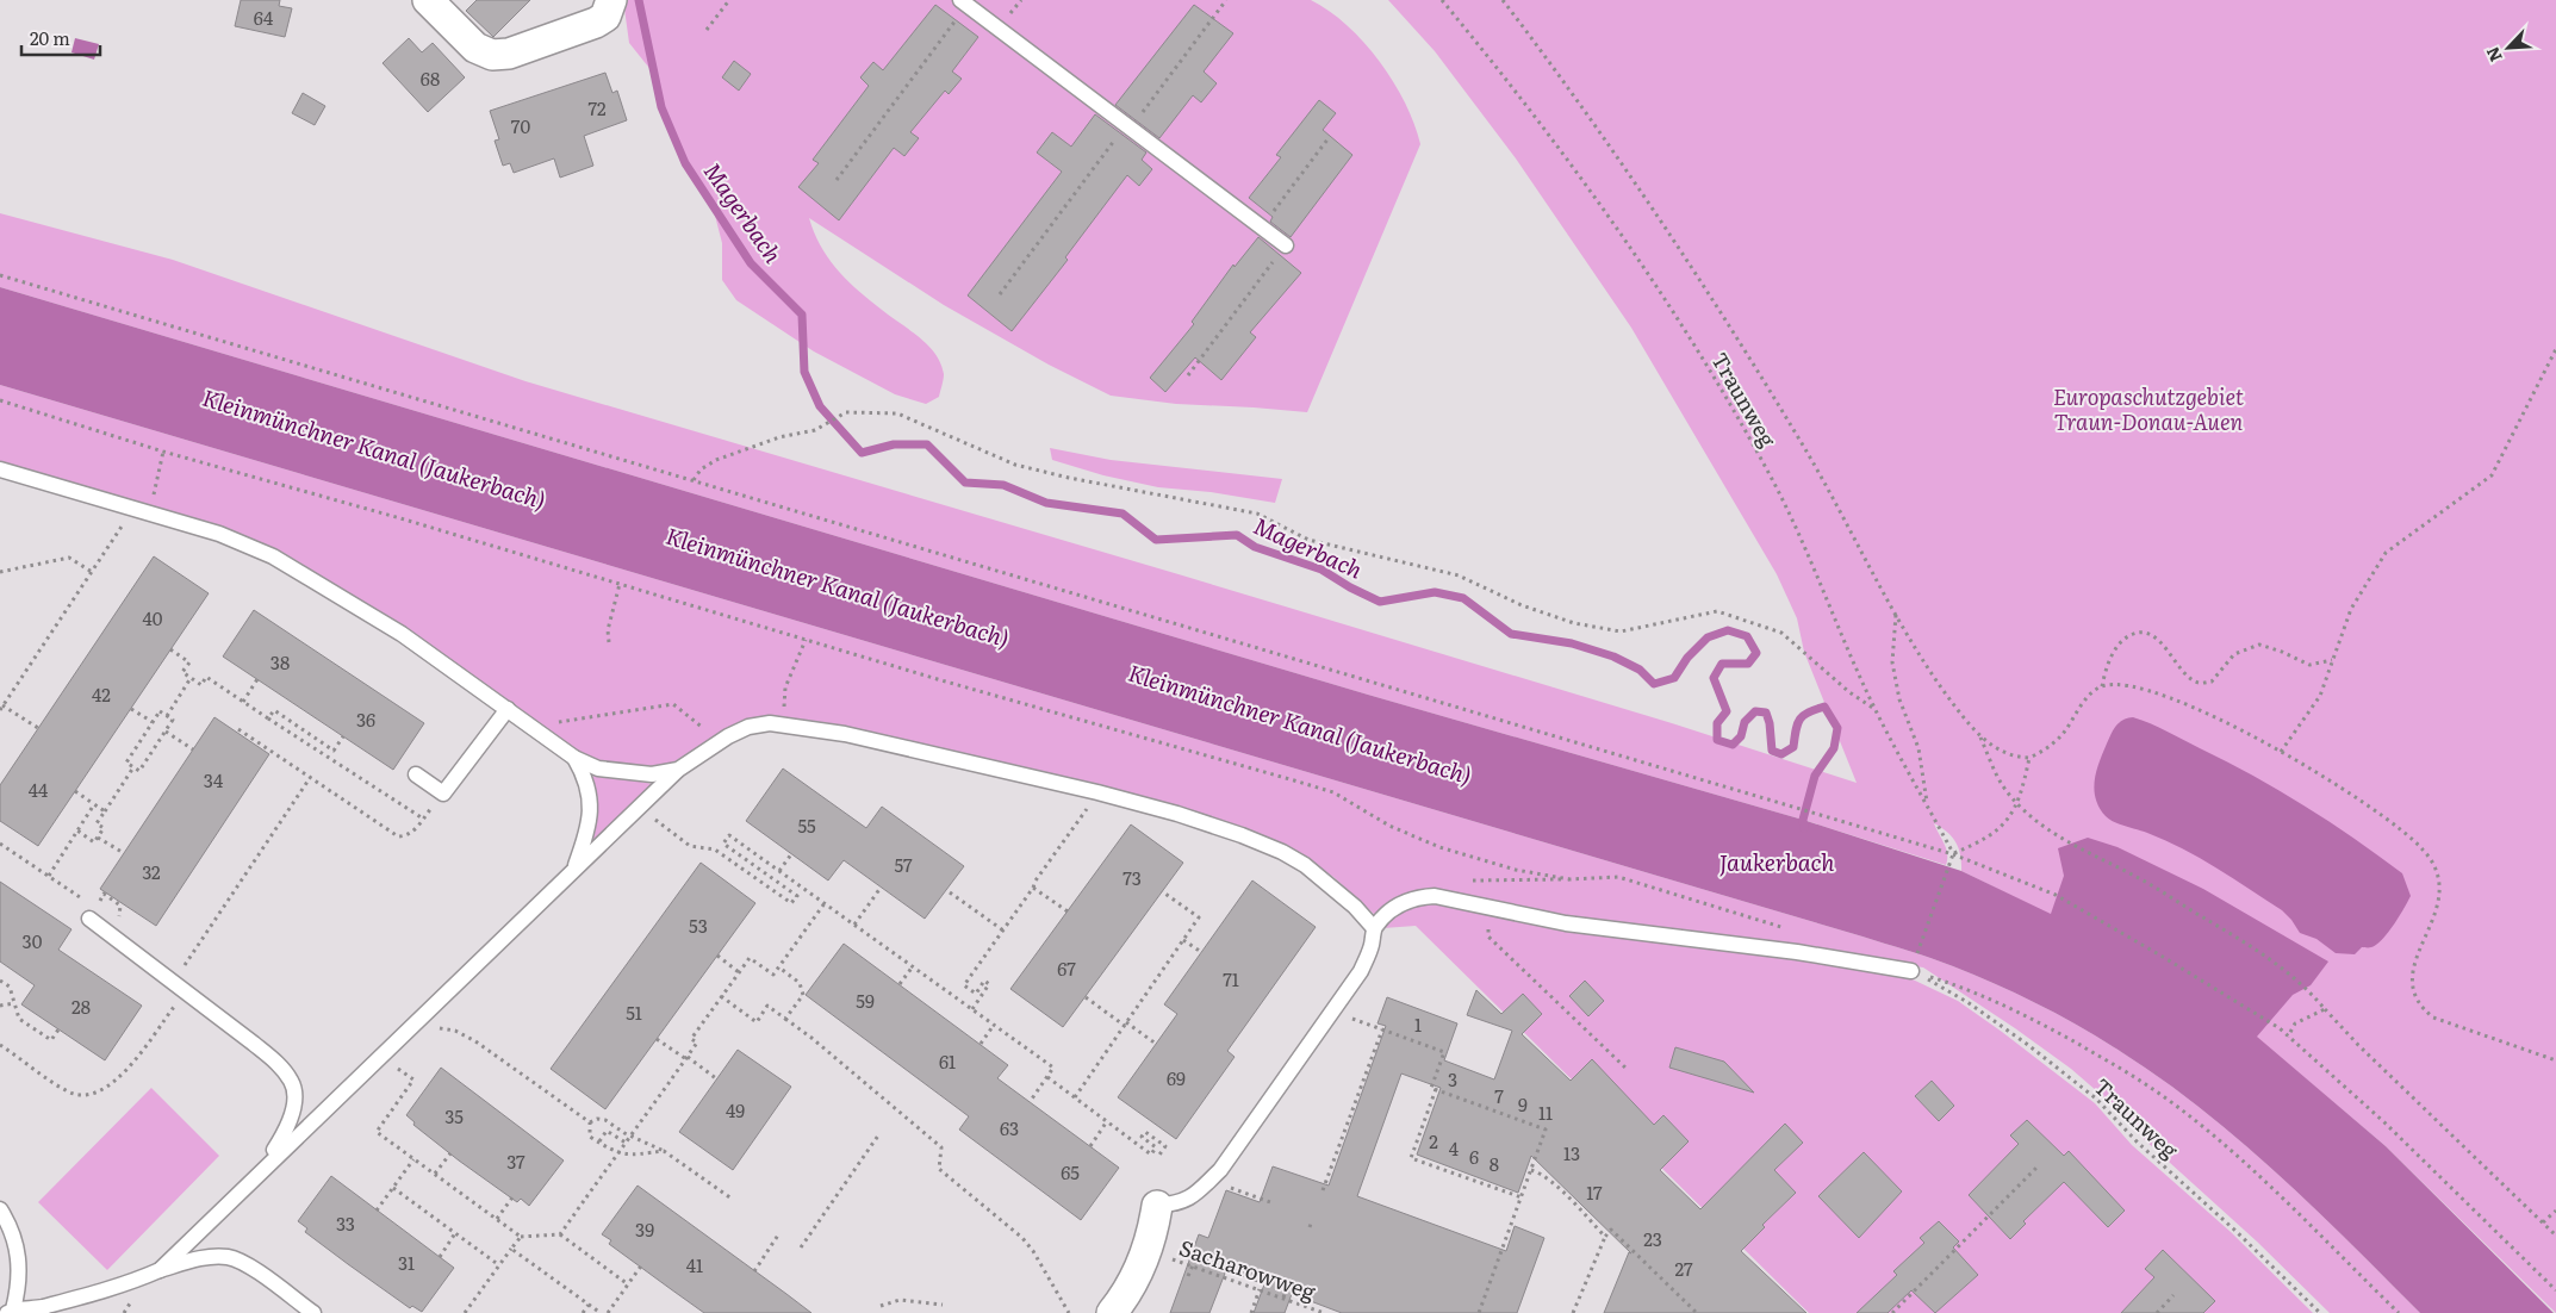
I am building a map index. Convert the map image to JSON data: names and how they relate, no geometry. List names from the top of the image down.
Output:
{
  "streets": {
    "path": ["Traunweg", "Sacharowweg"]
  },
  "water": ["Magerbach", "Kleinmünchner Kanal (Jaukerbach)", "Jaukerbach"],
  "parks": ["Europaschutzgebiet Traun-Donau-Auen"],
  "house_numbers": [
    "64",
    "68",
    "72",
    "70",
    "40",
    "38",
    "42",
    "36",
    "34",
    "44",
    "55",
    "57",
    "32",
    "73",
    "53",
    "30",
    "67",
    "71",
    "59",
    "28",
    "51",
    "1",
    "61",
    "69",
    "3",
    "7",
    "9",
    "49",
    "11",
    "35",
    "63",
    "2",
    "4",
    "13",
    "6",
    "37",
    "8",
    "65",
    "17",
    "33",
    "39",
    "23",
    "31",
    "41",
    "27"
  ],
  "scale_bar": "20 m",
  "north": "bottom left"
}
